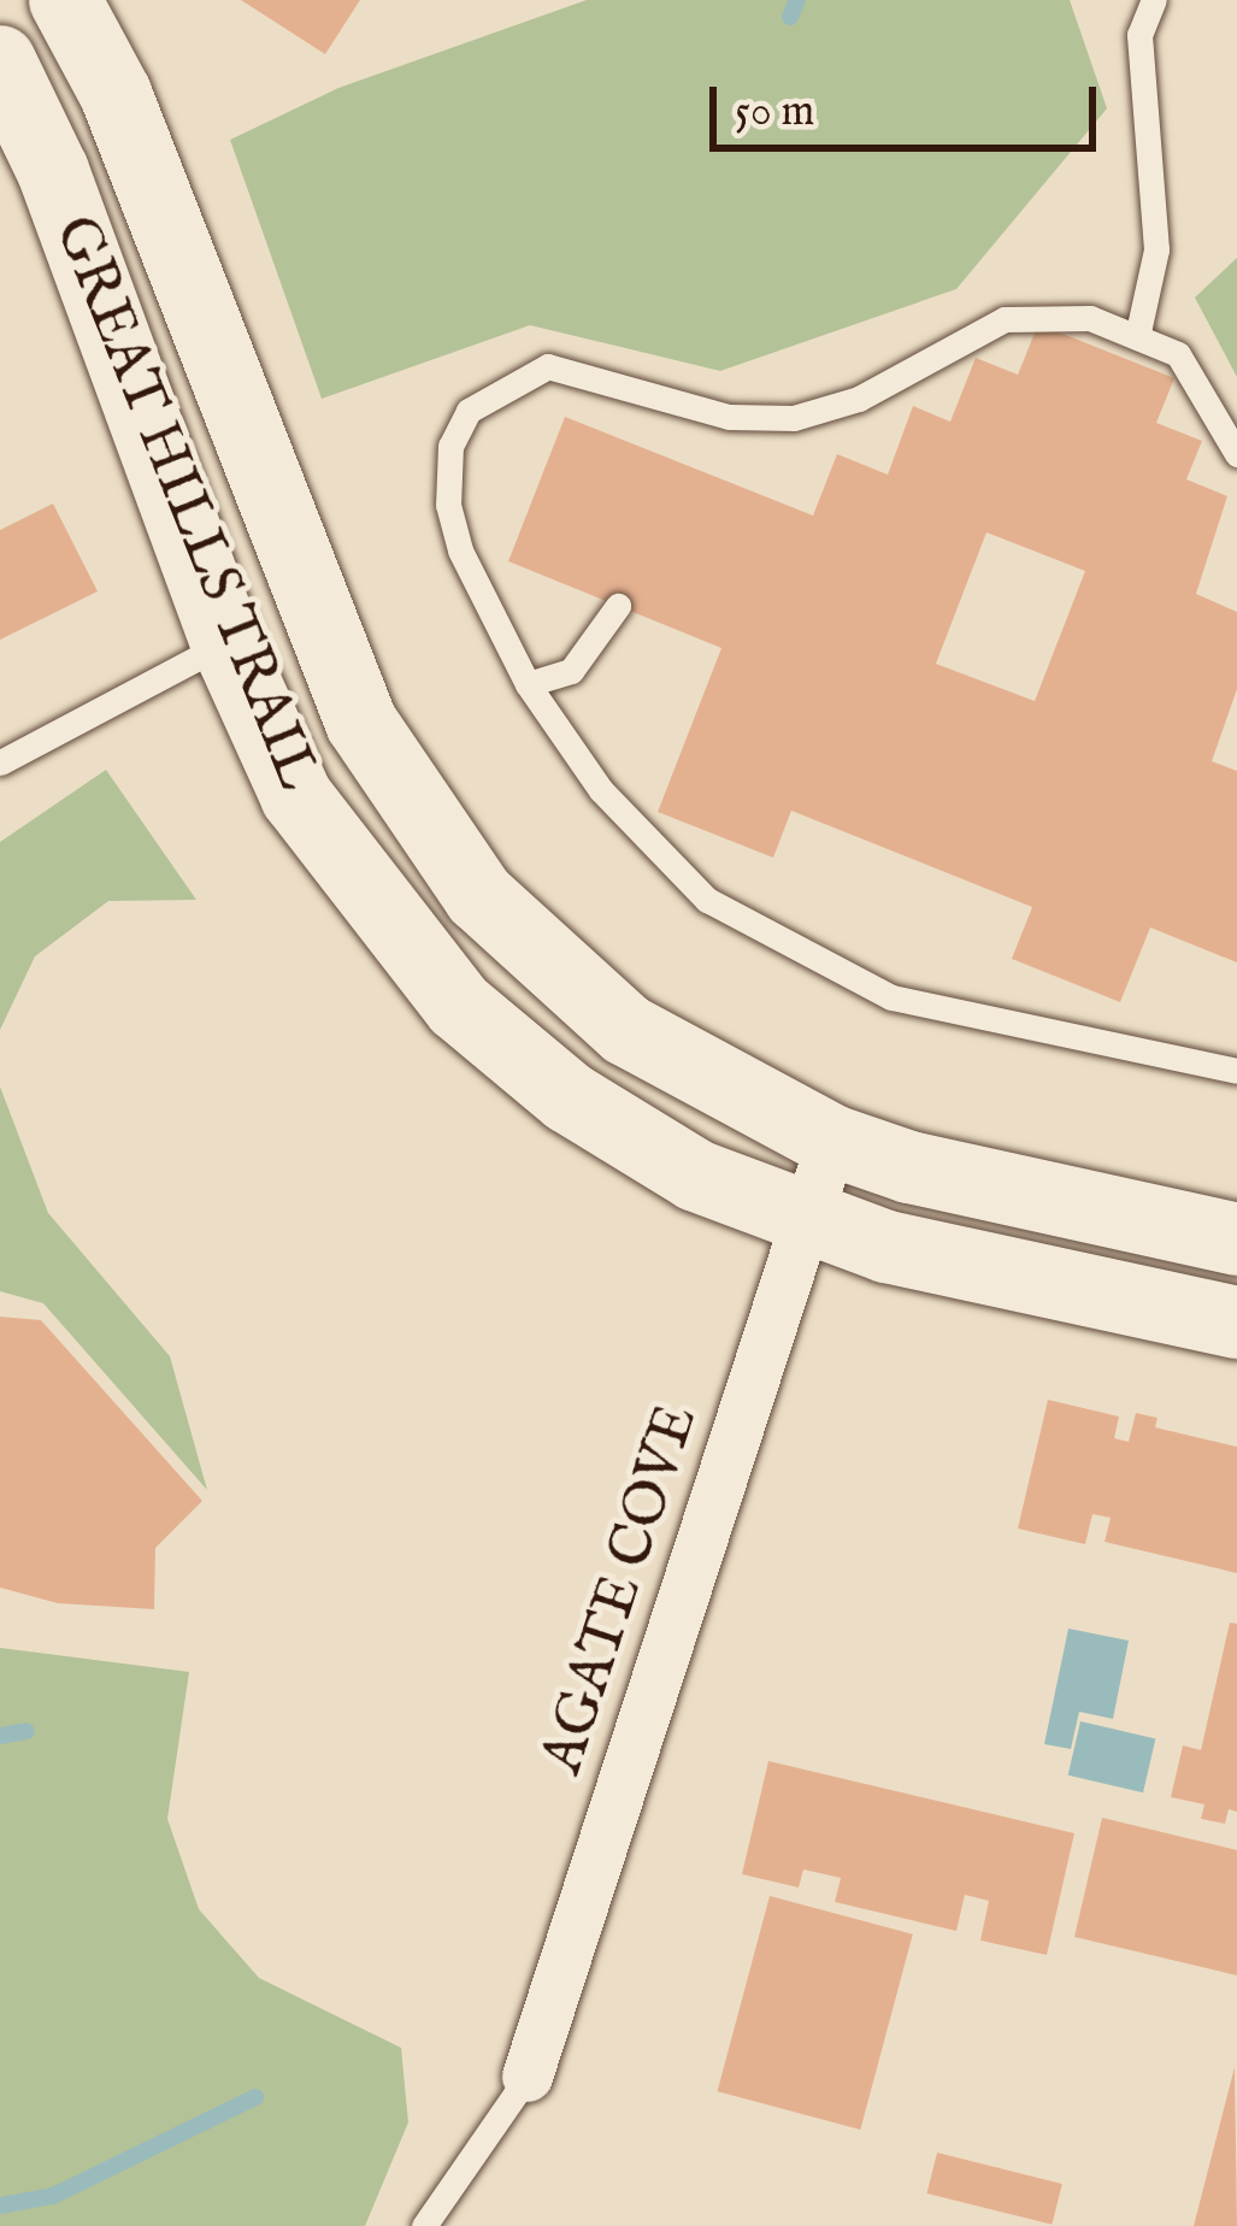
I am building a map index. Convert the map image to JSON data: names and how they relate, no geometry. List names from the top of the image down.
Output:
{
  "streets": {
    "street": ["GREAT HILLS TRAIL", "AGATE COVE"]
  },
  "crossings": [
    ["GREAT HILLS TRAIL", "AGATE COVE"]
  ],
  "scale_bar": "50 m"
}
